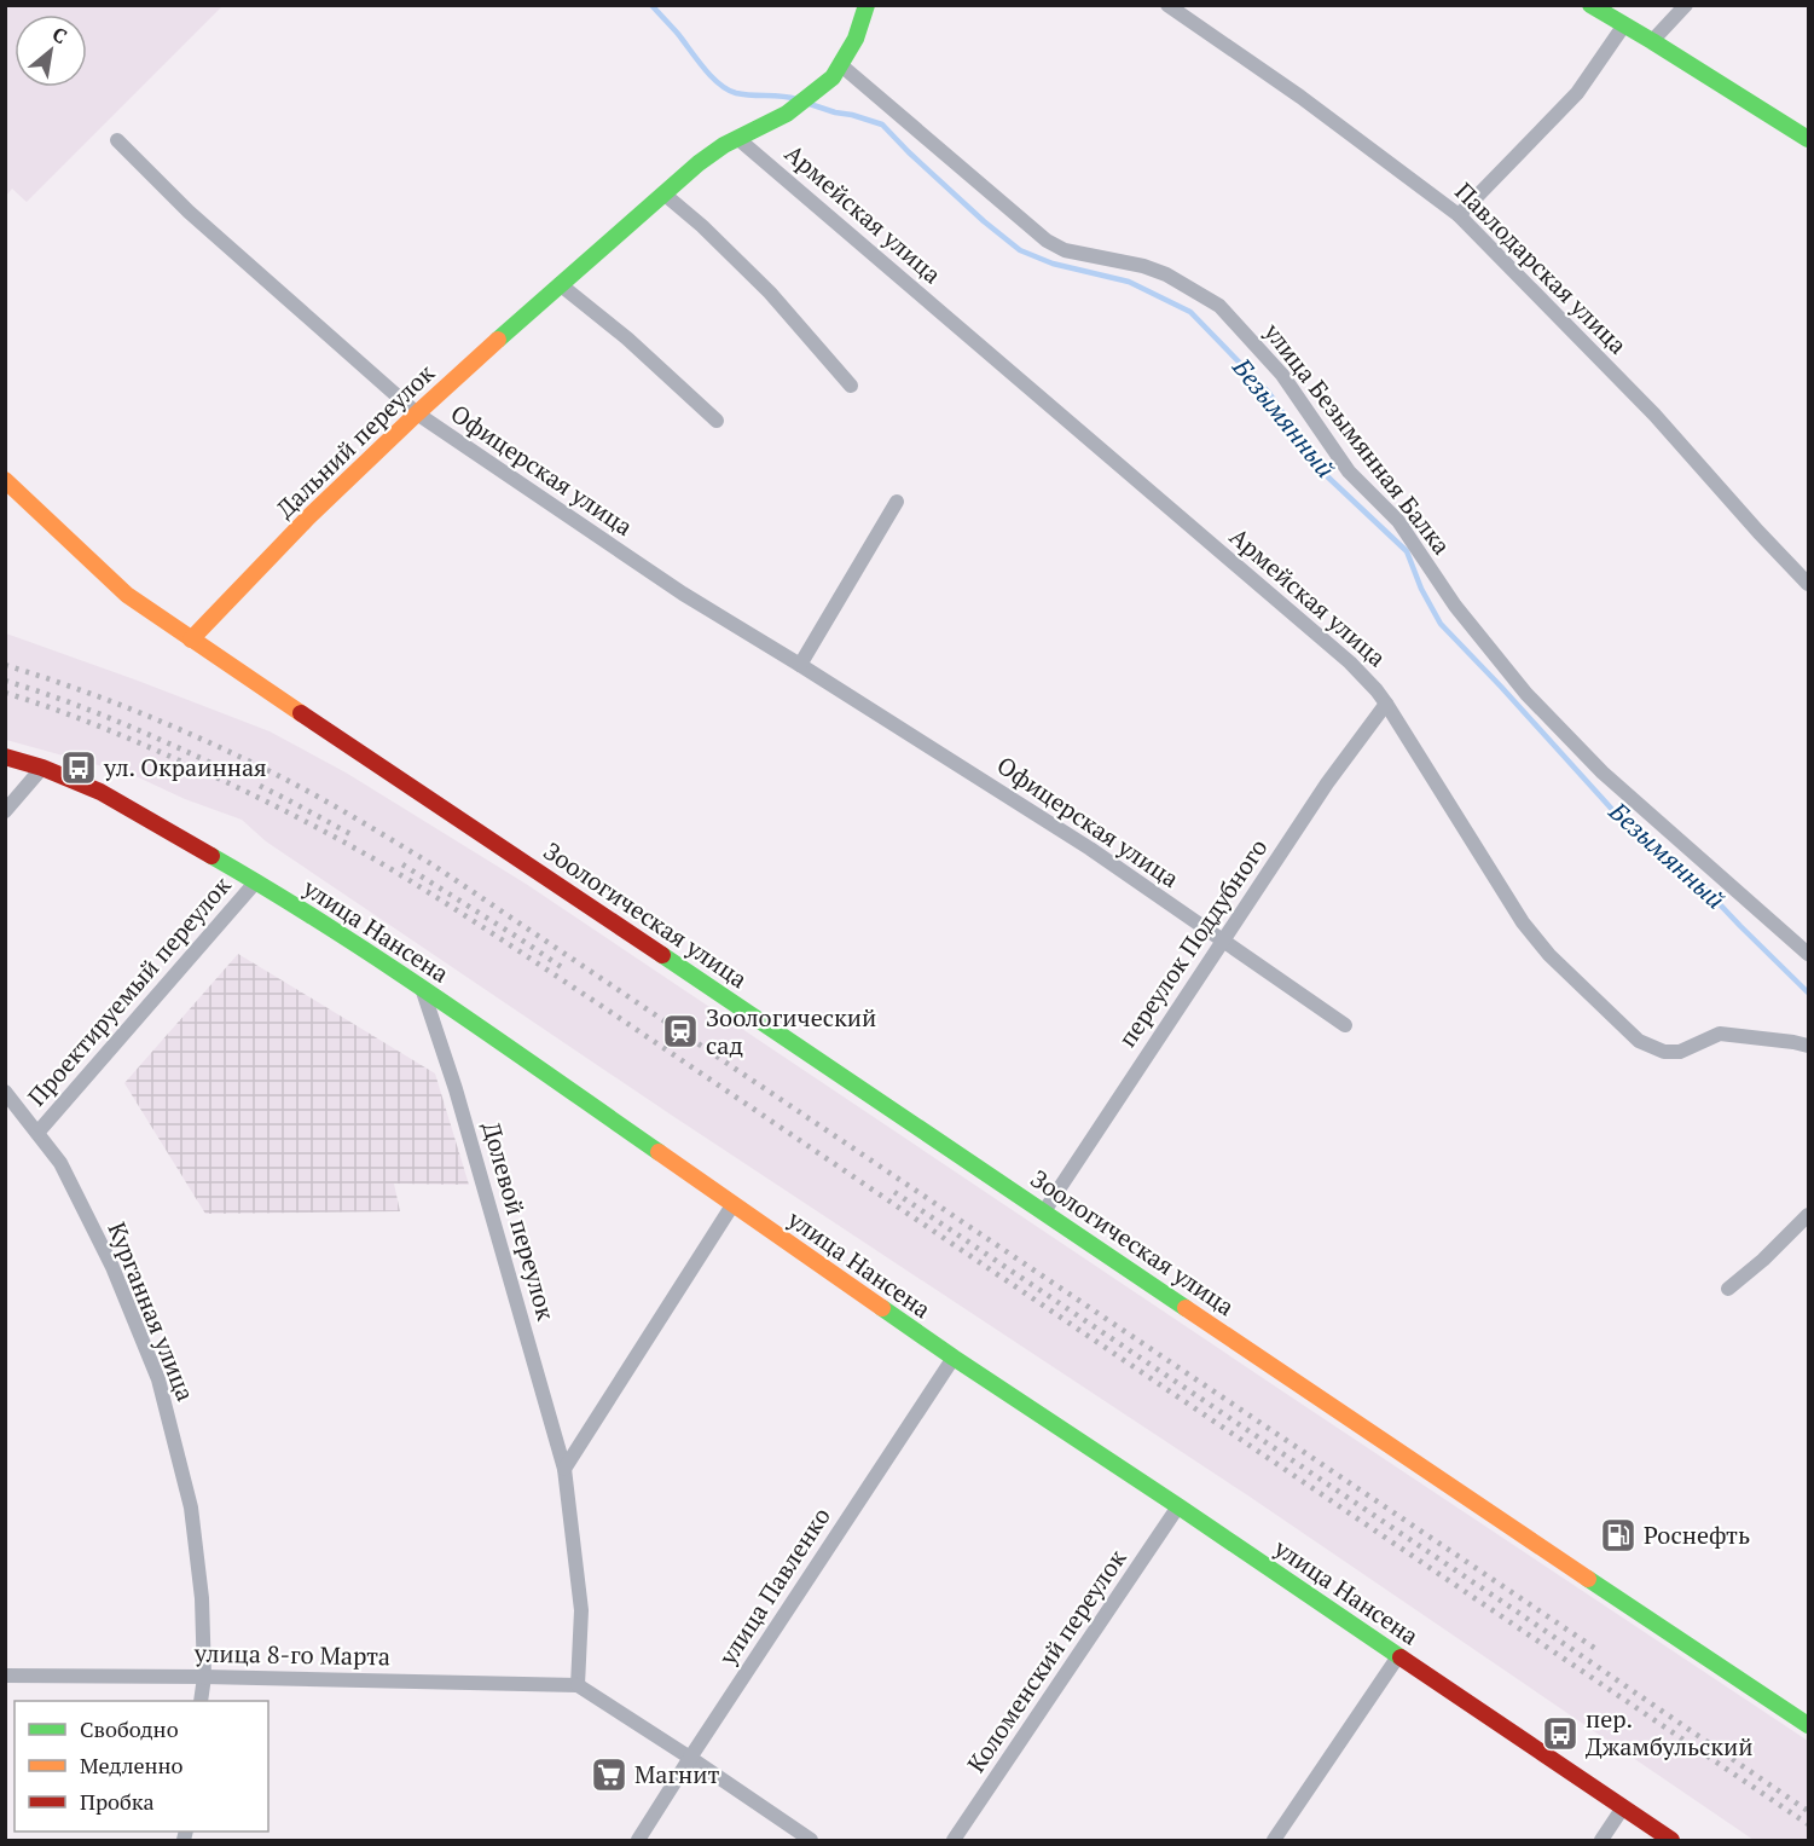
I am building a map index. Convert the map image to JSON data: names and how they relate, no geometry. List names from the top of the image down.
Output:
{
  "streets": {
    "main road": ["Дальний переулок", "Зоологическая улица", "улица Нансена"],
    "street": [
      "Армейская улица",
      "Павлодарская улица",
      "улица Безымянная Балка",
      "Офицерская улица",
      "переулок Поддубного",
      "Проектируемый переулок",
      "Долевой переулок",
      "Курганная улица",
      "улица Павленко",
      "улица 8-го Марта",
      "Коломенский переулок"
    ]
  },
  "crossings": [
    ["Армейская улица", "Дальний переулок"],
    ["Армейская улица", "переулок Поддубного"],
    ["улица Безымянная Балка", "Дальний переулок"],
    ["Дальний переулок", "Офицерская улица"],
    ["Дальний переулок", "Зоологическая улица"],
    ["Офицерская улица", "переулок Поддубного"],
    ["Зоологическая улица", "переулок Поддубного"],
    ["улица Нансена", "Проектируемый переулок"],
    ["улица Нансена", "Долевой переулок"],
    ["улица Нансена", "улица Павленко"],
    ["улица Нансена", "Коломенский переулок"],
    ["Проектируемый переулок", "Курганная улица"],
    ["Долевой переулок", "улица 8-го Марта"],
    ["Курганная улица", "улица 8-го Марта"]
  ],
  "water": ["Безымянный"],
  "places": {
    "bus stop": ["ул. Окраинная", "пер. Джамбульский"],
    "station": ["Зоологический сад"],
    "fuel station": ["Роснефть"],
    "supermarket": ["Магнит"]
  },
  "legend": ["Свободно", "Медленно", "Пробка"],
  "north": "top right"
}
